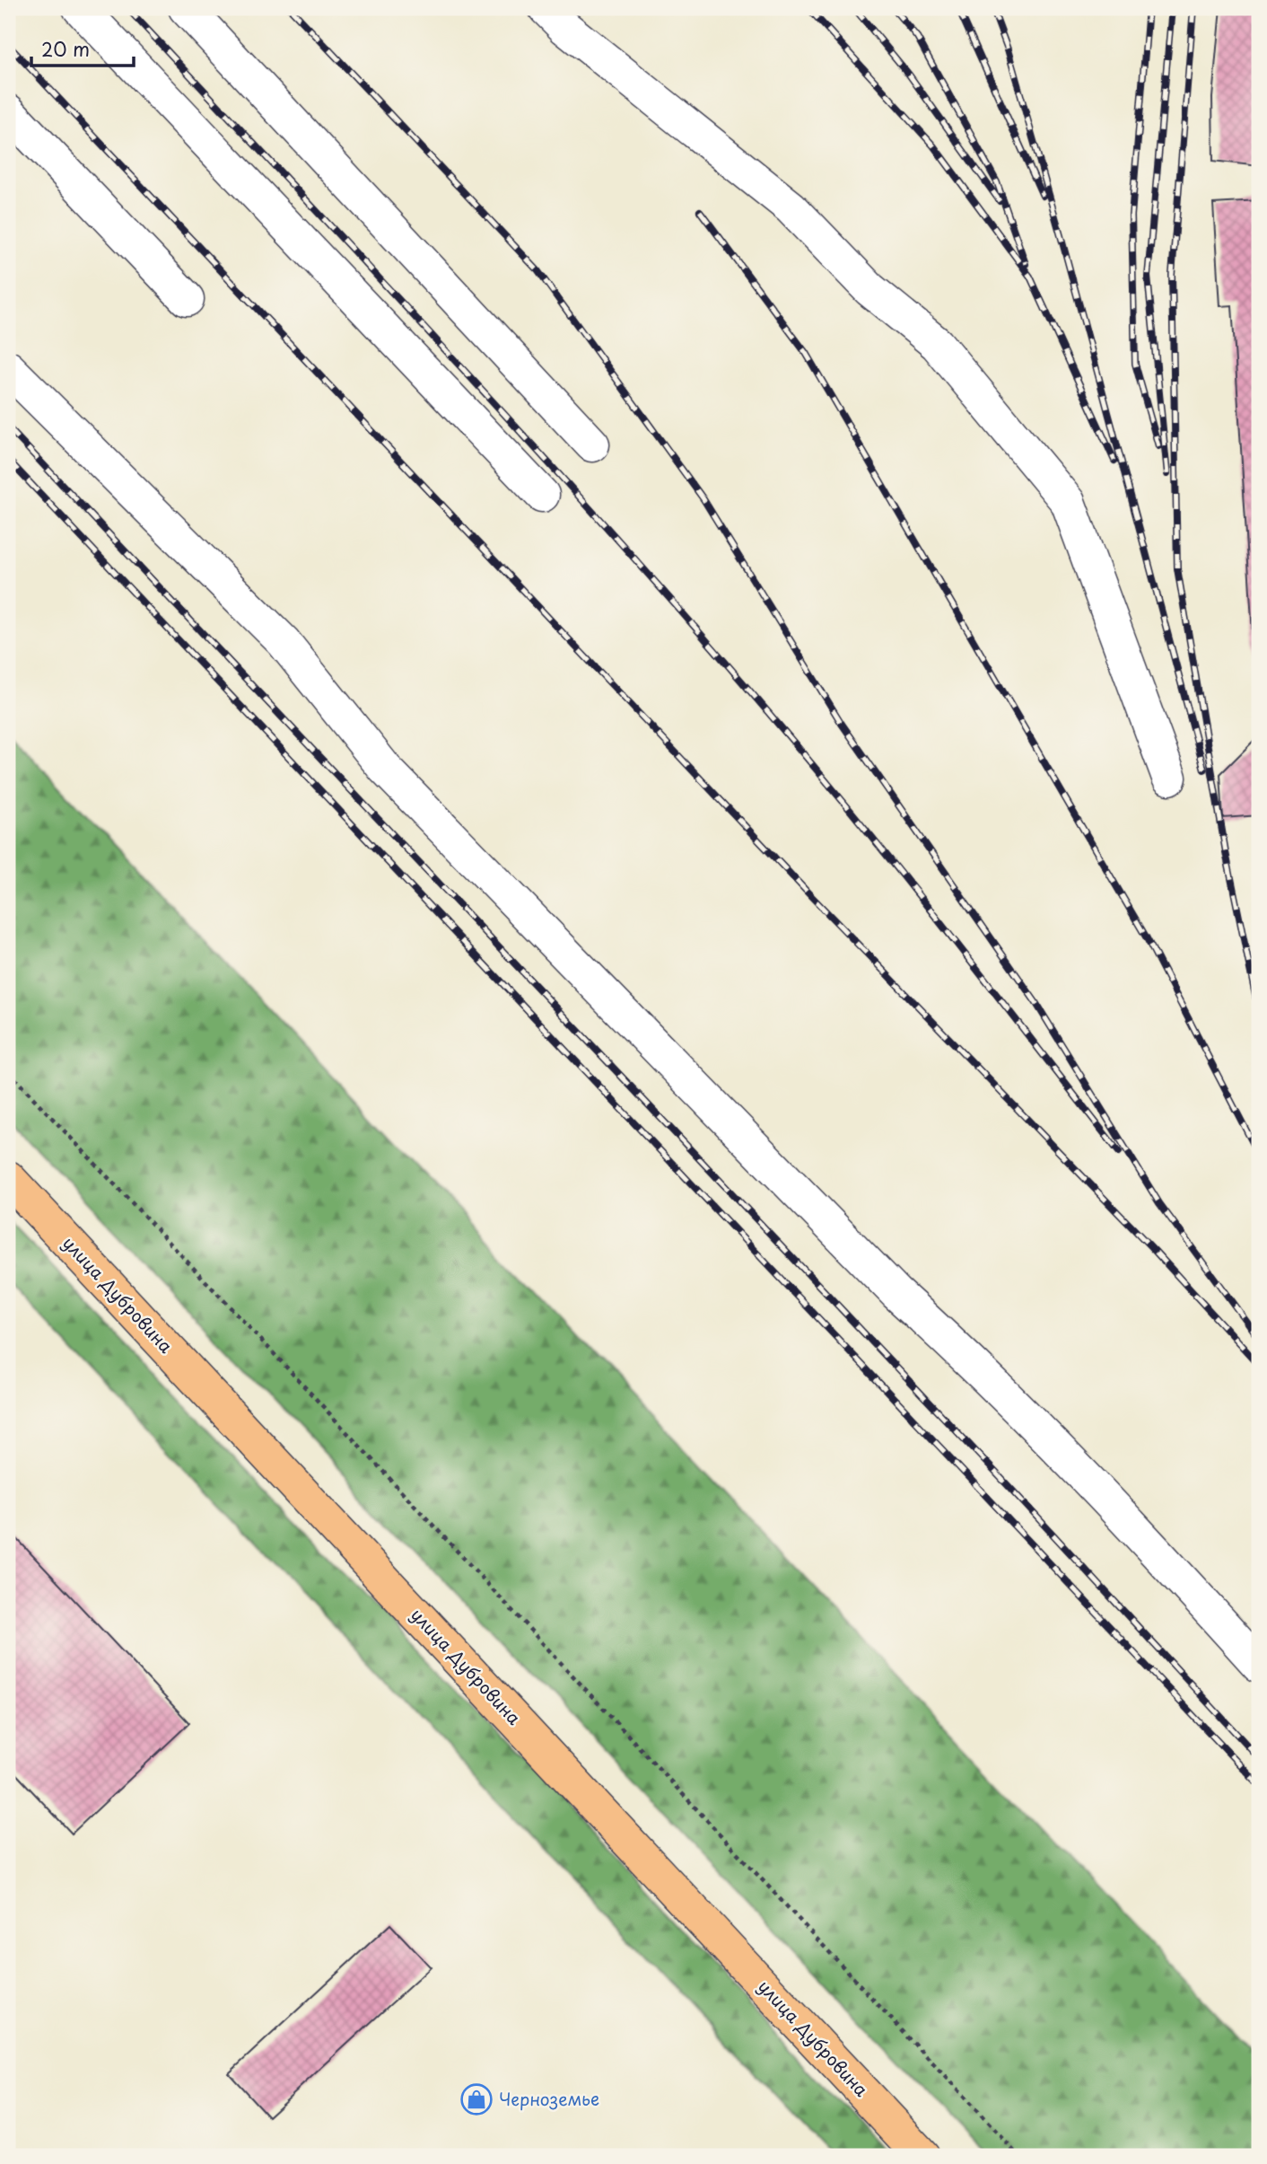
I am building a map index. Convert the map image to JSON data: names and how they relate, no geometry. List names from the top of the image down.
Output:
{
  "streets": {
    "main road": ["улица Дубровина"]
  },
  "places": {
    "shop": ["Черноземье"]
  },
  "scale_bar": "20 m"
}
